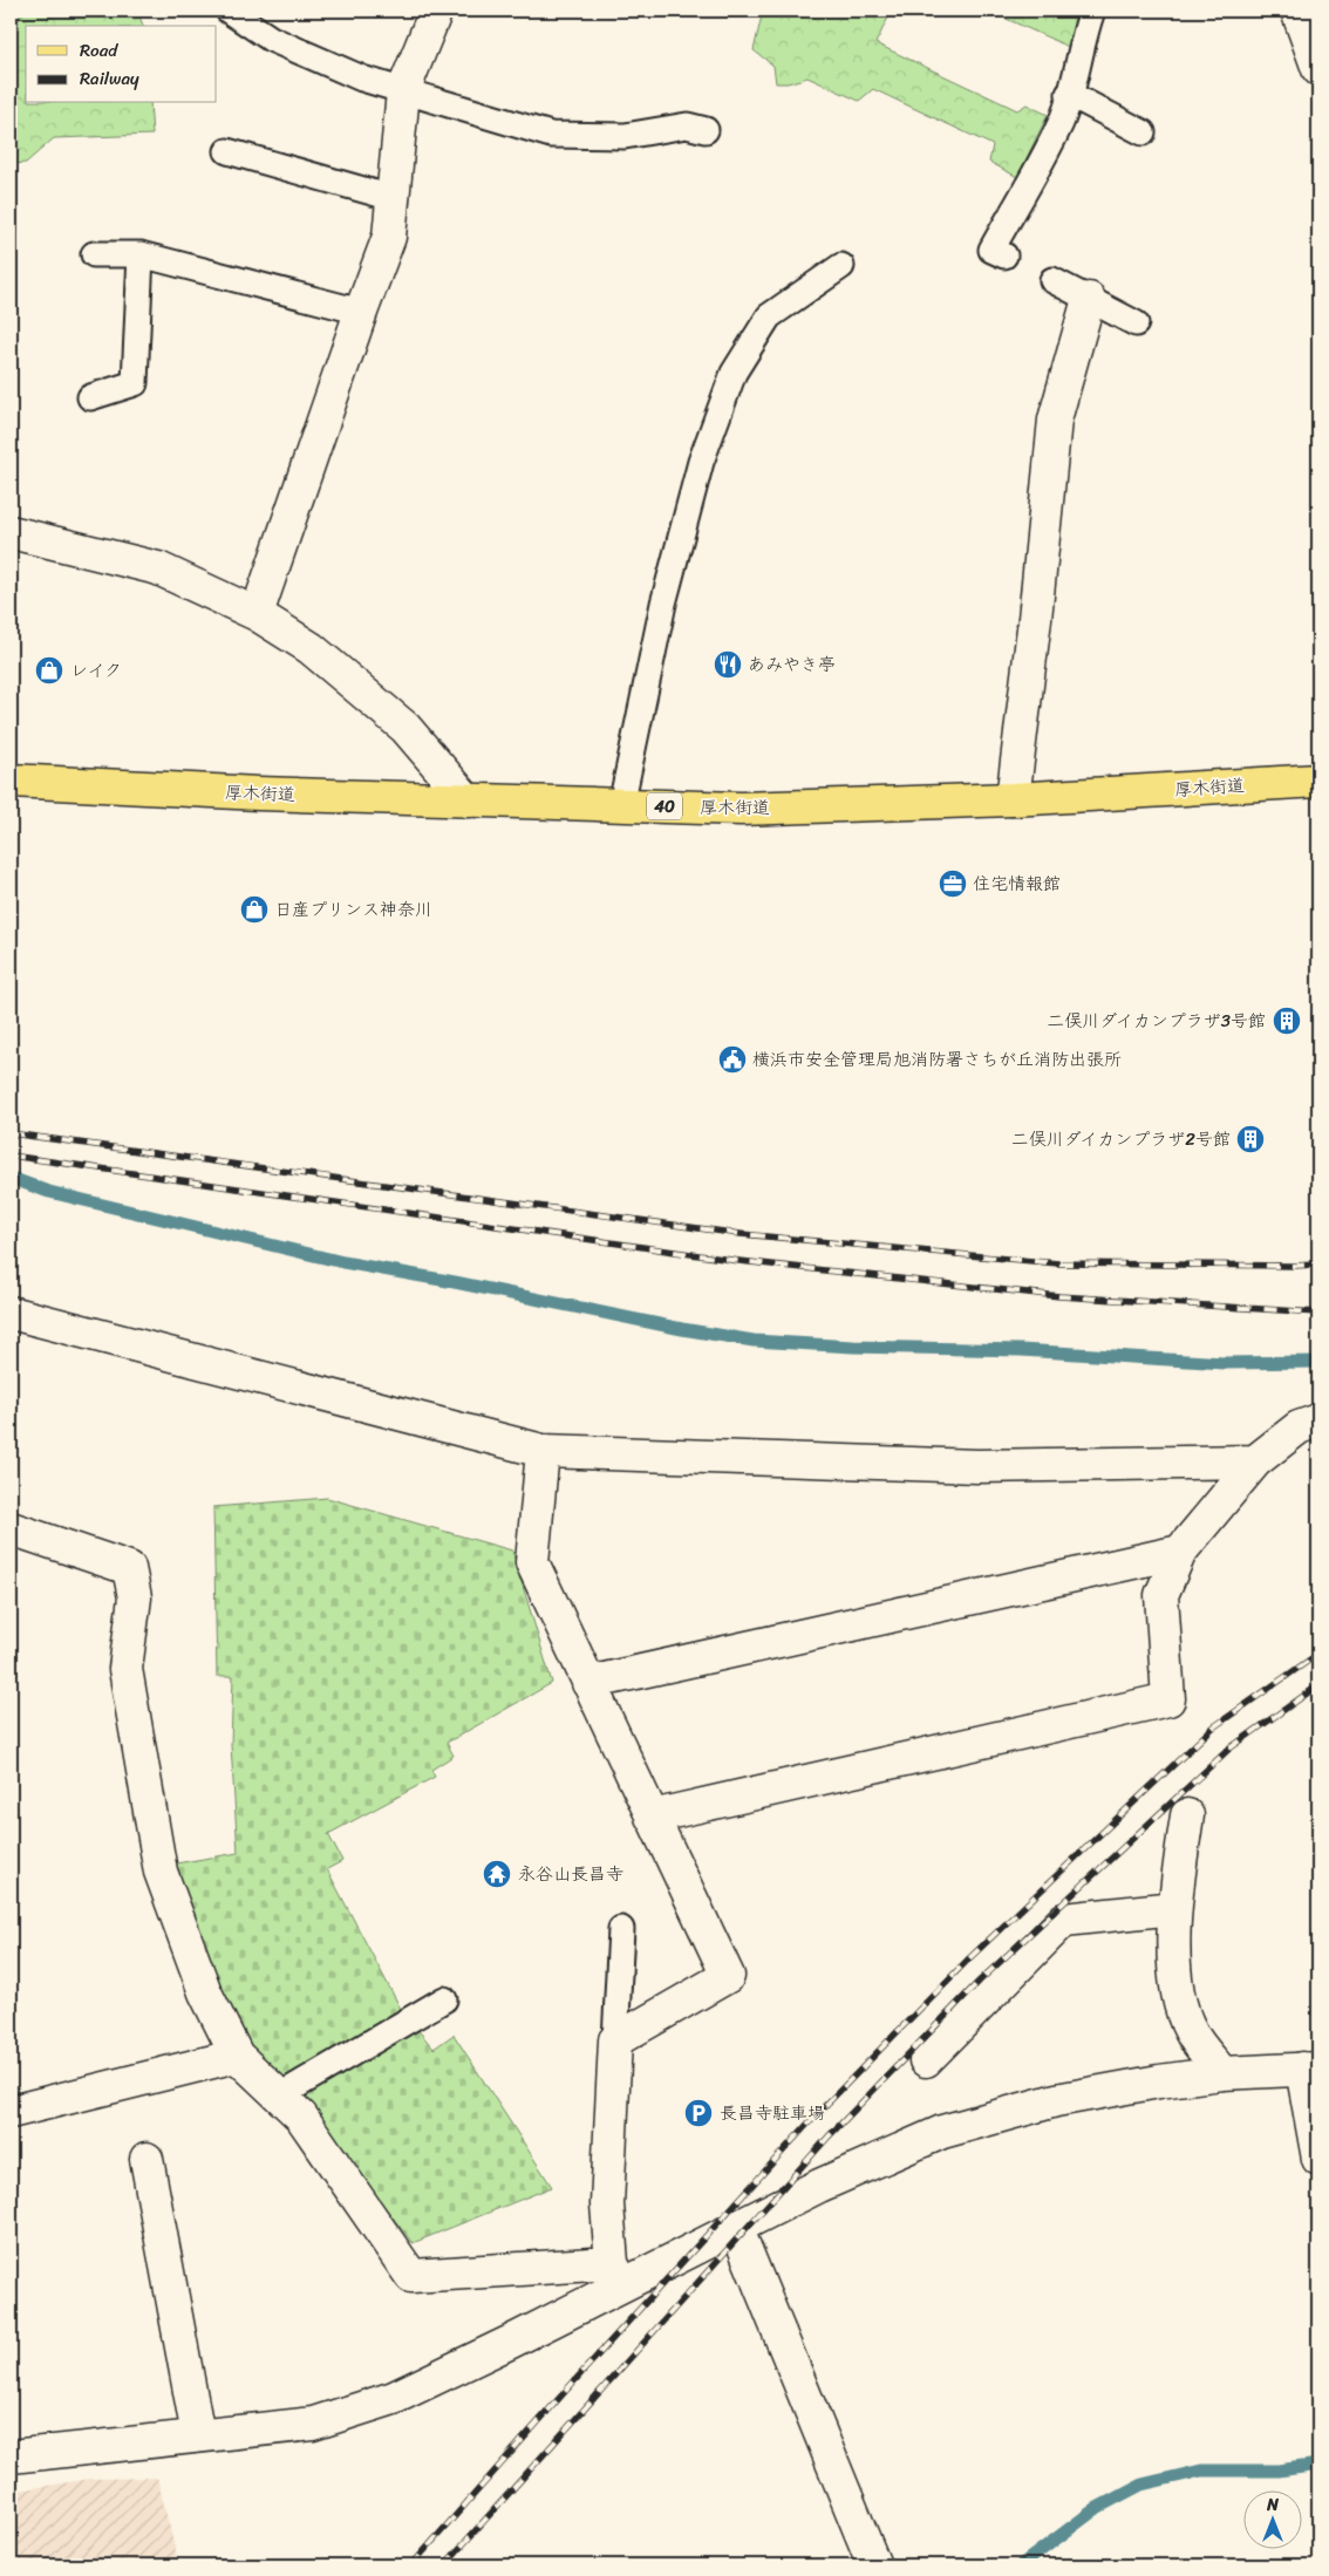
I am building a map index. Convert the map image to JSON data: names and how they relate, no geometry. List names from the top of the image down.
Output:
{
  "streets": {
    "main road": ["厚木街道", "40"]
  },
  "places": {
    "restaurant": ["あみやき亭"],
    "shop": ["レイク", "日産プリンス神奈川"],
    "office": ["住宅情報館"],
    "building": ["二俣川ダイカンプラザ3号館", "二俣川ダイカンプラザ2号館"],
    "public building": ["横浜市安全管理局旭消防署さちが丘消防出張所"],
    "temple": ["永谷山長昌寺"],
    "parking": ["長昌寺駐車場"]
  },
  "legend": ["Road", "Railway"],
  "north": "top"
}
